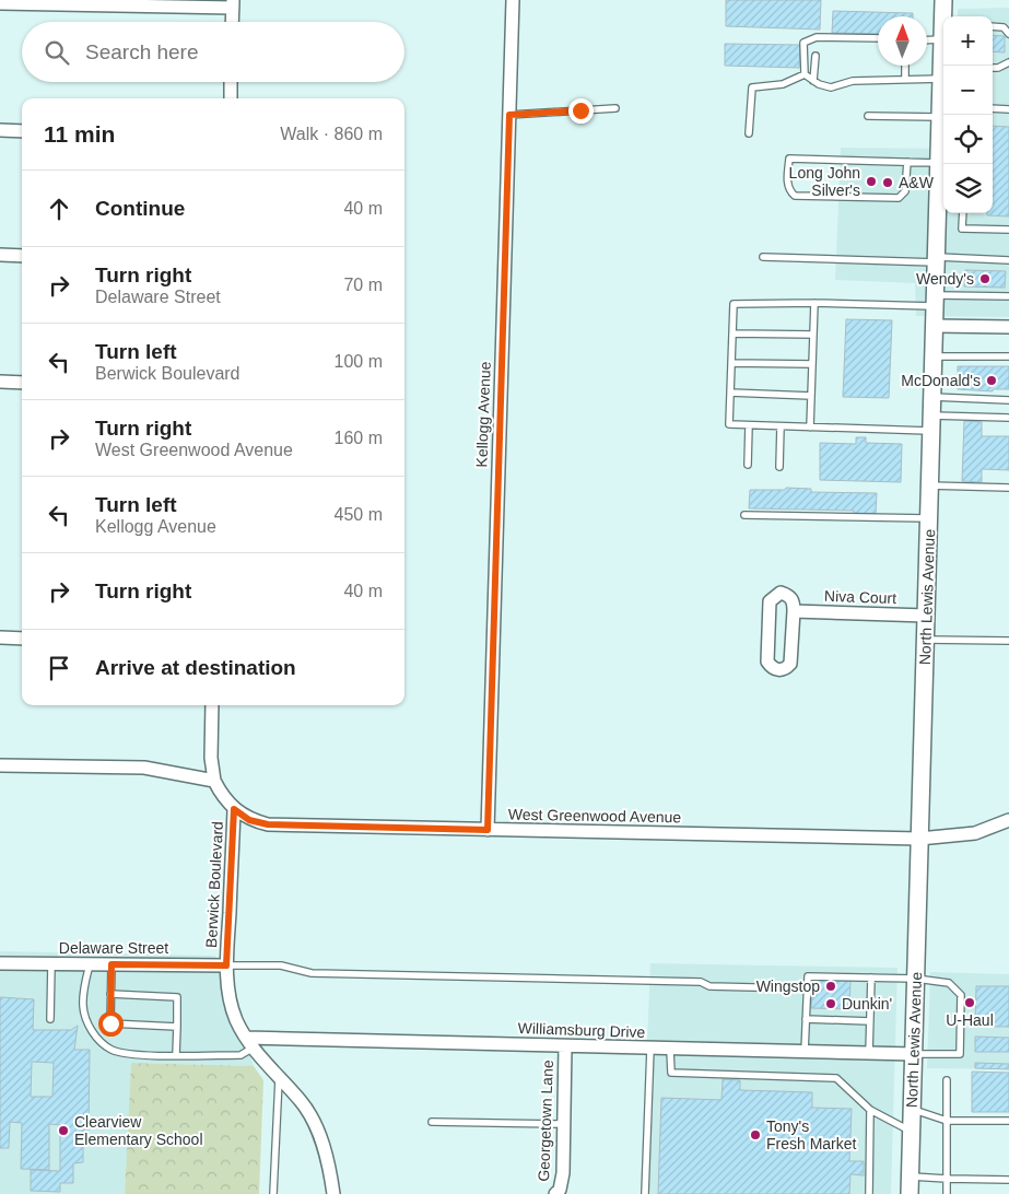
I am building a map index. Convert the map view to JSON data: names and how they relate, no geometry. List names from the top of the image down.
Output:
{
  "streets": {
    "main road": ["North Lewis Avenue"],
    "street": [
      "Kellogg Avenue",
      "Niva Court",
      "West Greenwood Avenue",
      "Berwick Boulevard",
      "Delaware Street",
      "Williamsburg Drive",
      "Georgetown Lane"
    ]
  },
  "crossings": [
    ["Kellogg Avenue", "West Greenwood Avenue"],
    ["Niva Court", "North Lewis Avenue"],
    ["North Lewis Avenue", "West Greenwood Avenue"],
    ["North Lewis Avenue", "Williamsburg Drive"],
    ["West Greenwood Avenue", "Berwick Boulevard"],
    ["Berwick Boulevard", "Delaware Street"],
    ["Berwick Boulevard", "Williamsburg Drive"],
    ["Williamsburg Drive", "Georgetown Lane"]
  ],
  "places": [
    "Long John Silver's",
    "A&W",
    "Wendy's",
    "McDonald's",
    "Wingstop",
    "U-Haul",
    "Dunkin'",
    "Clearview Elementary School",
    "Tony's Fresh Market"
  ],
  "north": "top",
  "page": {
    "map_buttons": ["+", "−"],
    "search": "Search here",
    "heading": ["11 min", "Walk · 860 m"],
    "list": [
      ["Continue", "40 m"],
      ["Turn right", "Delaware Street", "70 m"],
      ["Turn left", "Berwick Boulevard", "100 m"],
      ["Turn right", "West Greenwood Avenue", "160 m"],
      ["Turn left", "Kellogg Avenue", "450 m"],
      ["Turn right", "40 m"],
      "Arrive at destination"
    ]
  }
}
